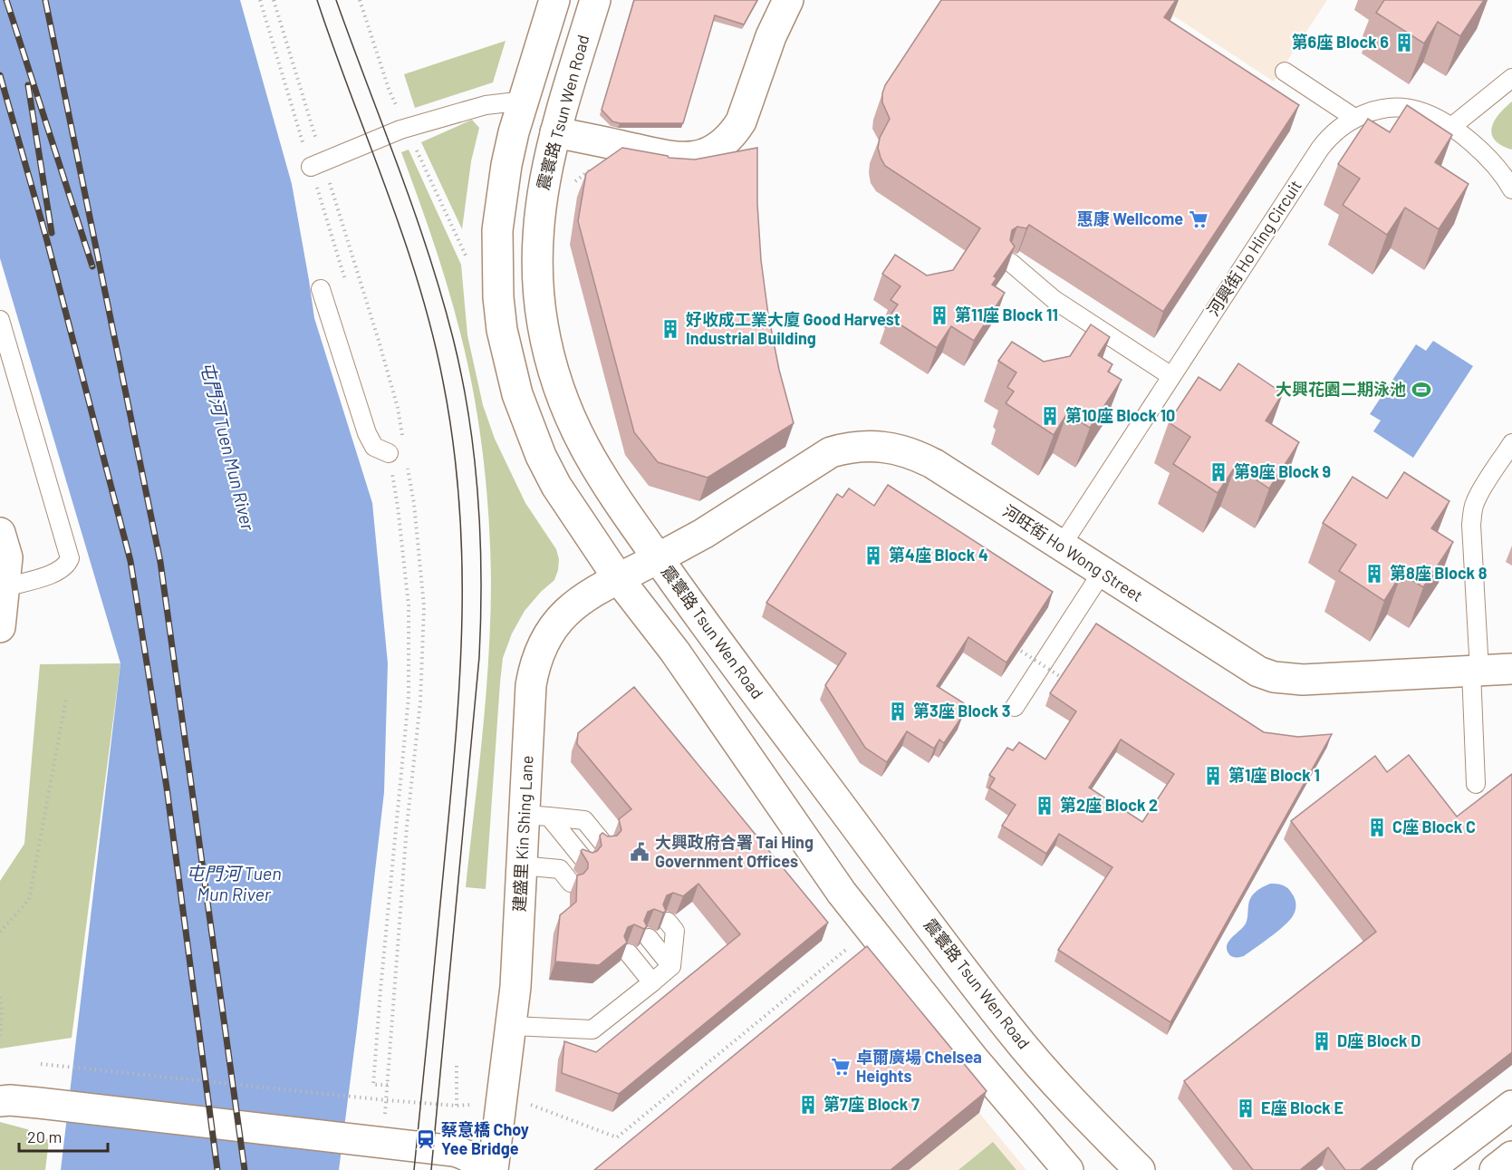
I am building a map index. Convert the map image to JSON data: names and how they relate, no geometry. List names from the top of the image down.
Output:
{
  "streets": {
    "main road": ["震寰路 Tsun Wen Road", "河旺街 Ho Wong Street", "建盛里 Kin Shing Lane"],
    "lane": ["河興街 Ho Hing Circuit"]
  },
  "crossings": [
    ["震寰路 Tsun Wen Road", "河旺街 Ho Wong Street"],
    ["震寰路 Tsun Wen Road", "建盛里 Kin Shing Lane"],
    ["河興街 Ho Hing Circuit", "河旺街 Ho Wong Street"],
    ["河旺街 Ho Wong Street", "建盛里 Kin Shing Lane"]
  ],
  "water": ["屯門河 Tuen Mun River"],
  "places": {
    "building": [
      "第6座 Block 6",
      "第11座 Block 11",
      "好收成工業大廈 Good Harvest Industrial Building",
      "第10座 Block 10",
      "第9座 Block 9",
      "第4座 Block 4",
      "第8座 Block 8",
      "第3座 Block 3",
      "第1座 Block 1",
      "第2座 Block 2",
      "C座 Block C",
      "D座 Block D",
      "第7座 Block 7",
      "E座 Block E"
    ],
    "supermarket": ["惠康 Wellcome", "卓爾廣場 Chelsea Heights"],
    "sports": ["大興花園二期泳池"],
    "public building": ["大興政府合署 Tai Hing Government Offices"],
    "station": ["蔡意橋 Choy Yee Bridge"]
  },
  "scale_bar": "20 m"
}
